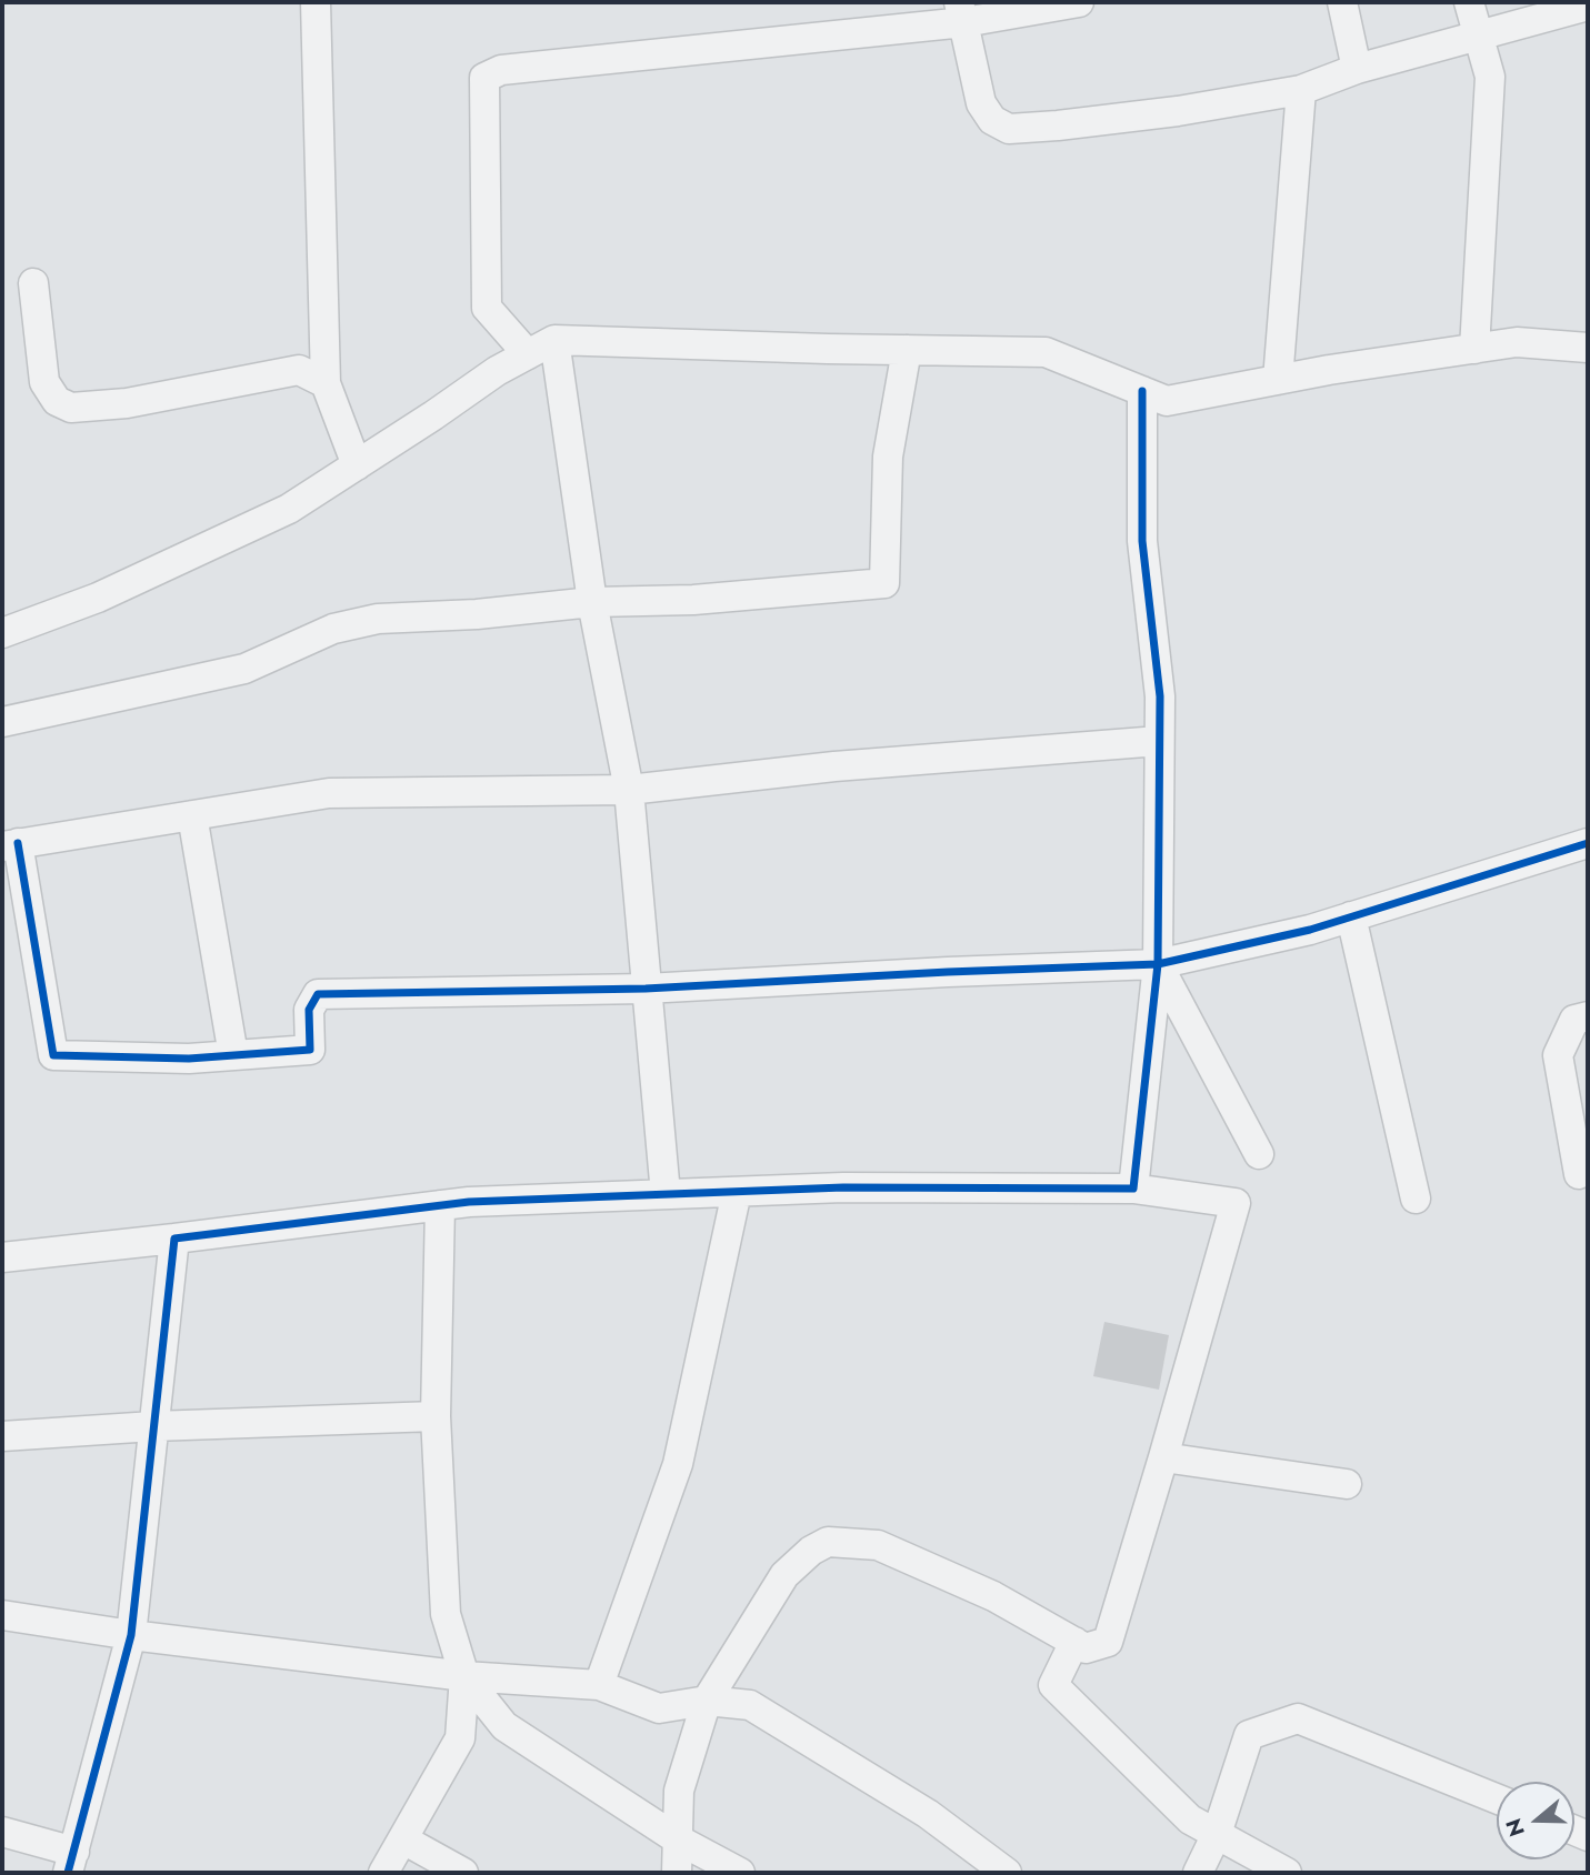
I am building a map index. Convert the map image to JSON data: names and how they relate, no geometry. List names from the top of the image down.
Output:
{
  "north": "left"
}
